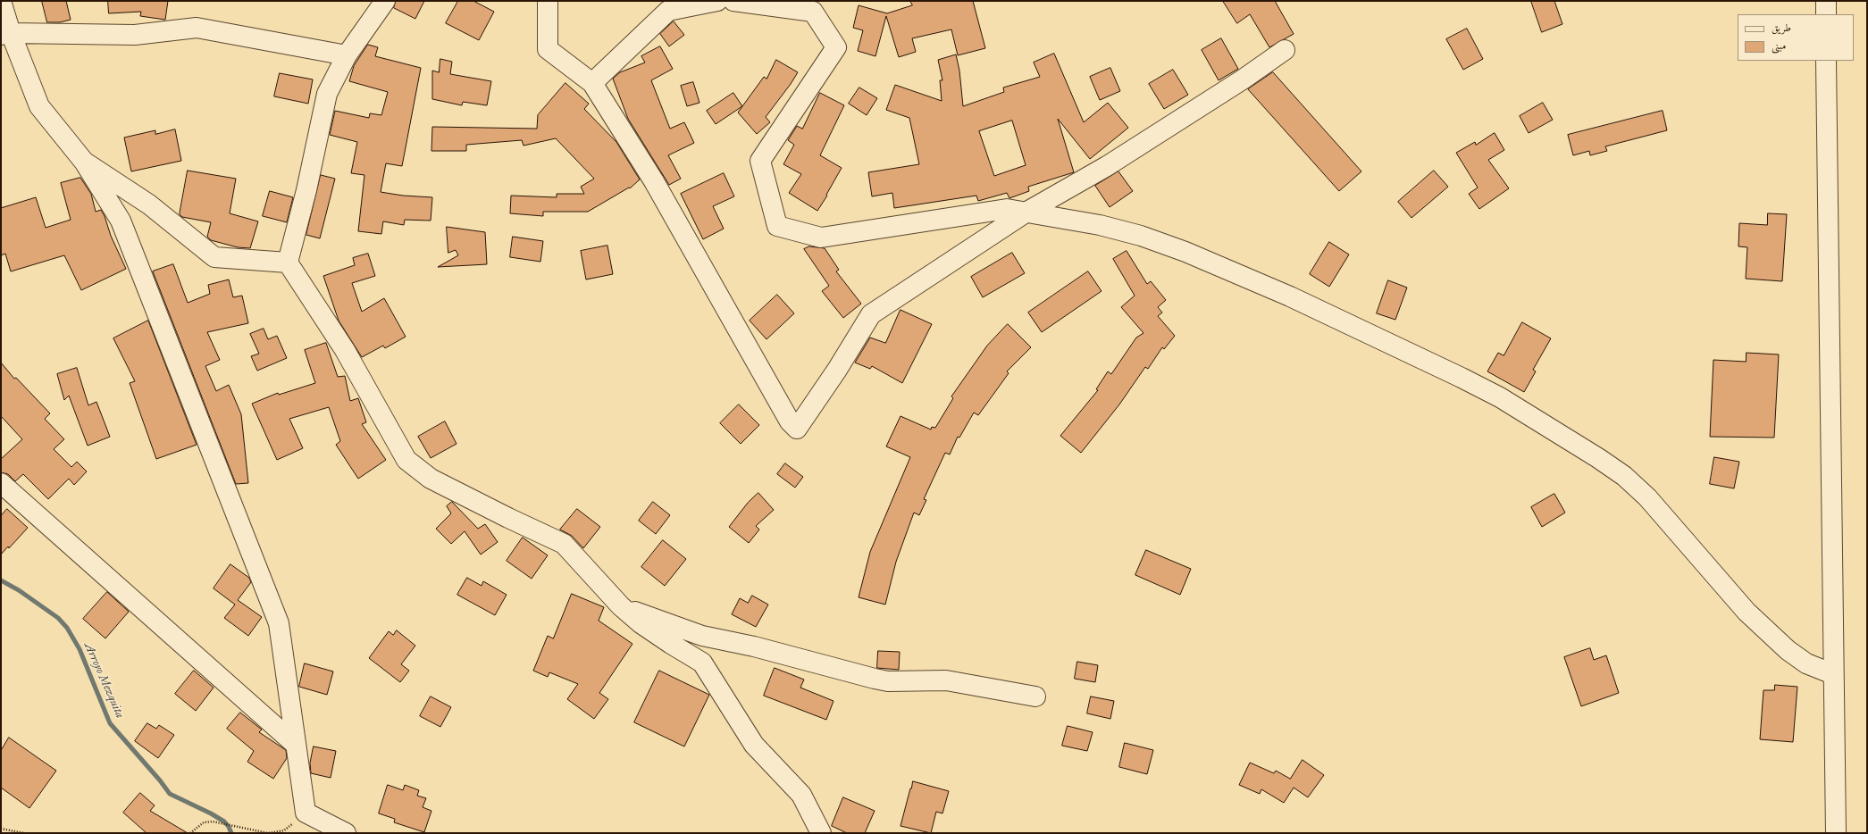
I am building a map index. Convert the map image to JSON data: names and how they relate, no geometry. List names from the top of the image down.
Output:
{
  "water": ["Arroyo Mezquita"],
  "legend": ["طريق", "مبنى"]
}
